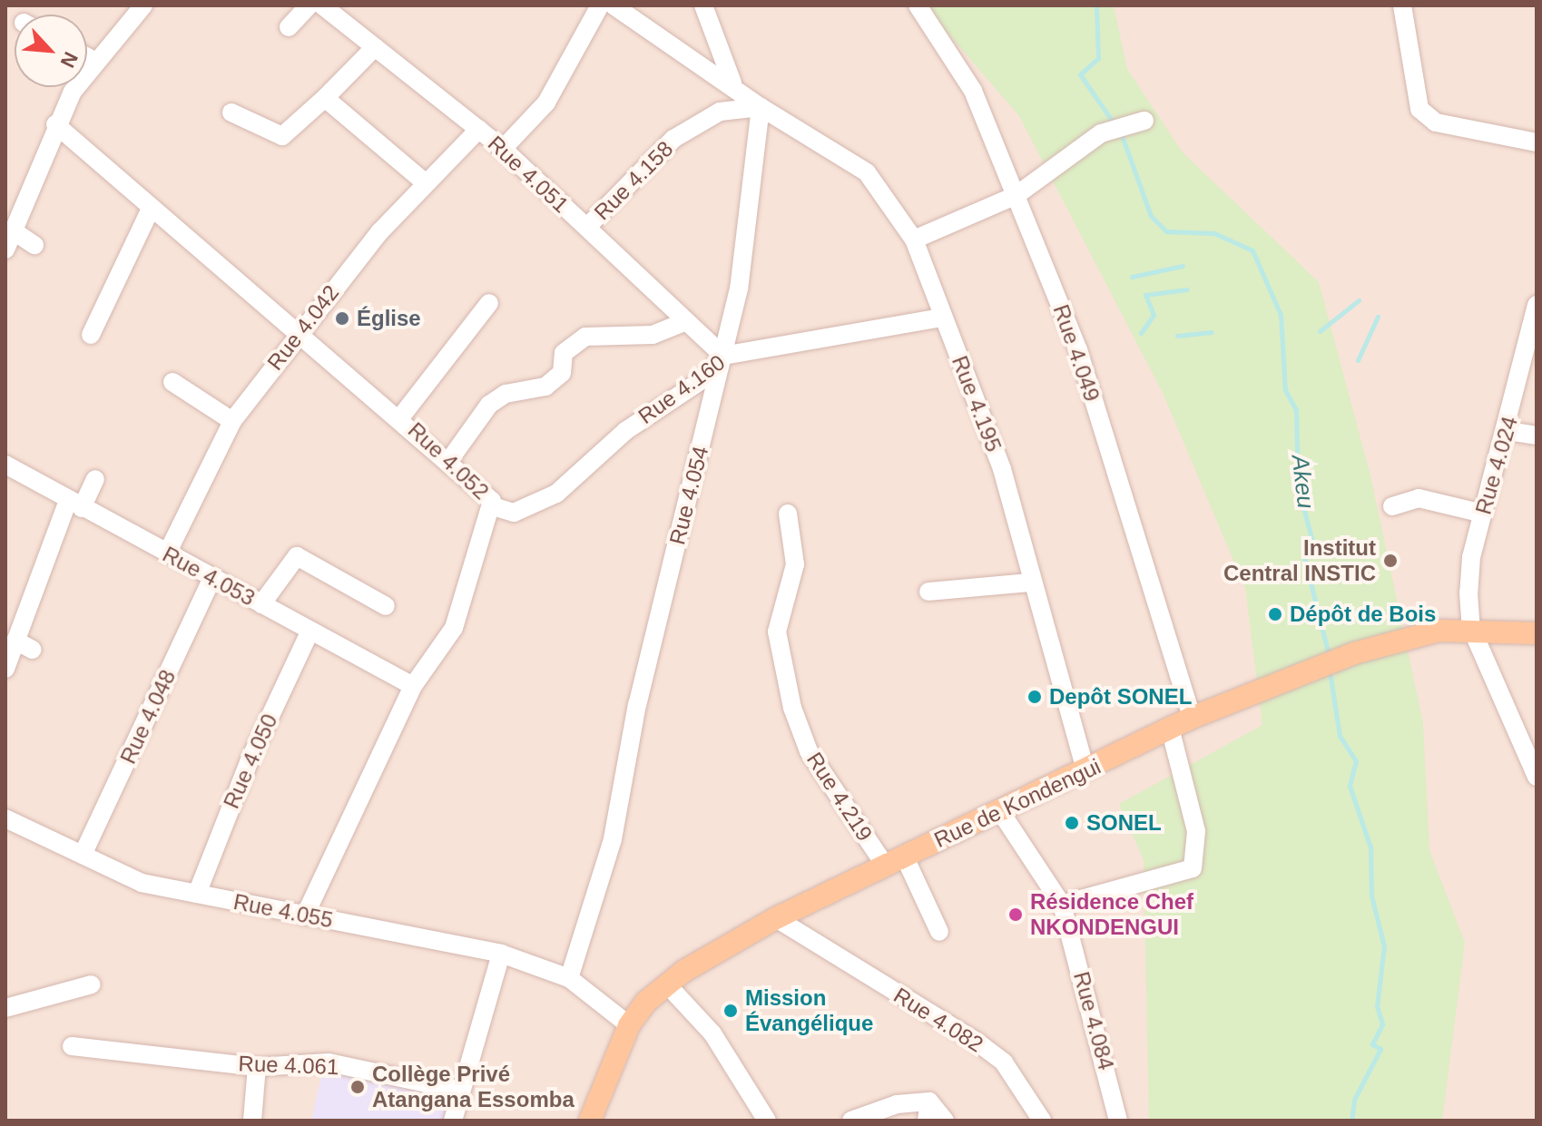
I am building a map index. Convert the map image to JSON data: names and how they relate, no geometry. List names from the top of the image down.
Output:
{
  "streets": {
    "main road": ["Rue de Kondengui"],
    "street": [
      "Rue 4.051",
      "Rue 4.158",
      "Rue 4.042",
      "Rue 4.049",
      "Rue 4.160",
      "Rue 4.195",
      "Rue 4.052",
      "Rue 4.024",
      "Rue 4.054",
      "Rue 4.053",
      "Rue 4.048",
      "Rue 4.050",
      "Rue 4.219",
      "Rue 4.055",
      "Rue 4.082",
      "Rue 4.084",
      "Rue 4.061"
    ]
  },
  "crossings": [
    ["Rue 4.051", "Rue 4.158"],
    ["Rue 4.051", "Rue 4.042"],
    ["Rue 4.051", "Rue 4.160"],
    ["Rue 4.051", "Rue 4.054"],
    ["Rue 4.158", "Rue 4.195"],
    ["Rue 4.158", "Rue 4.054"],
    ["Rue 4.042", "Rue 4.052"],
    ["Rue 4.042", "Rue 4.053"],
    ["Rue 4.049", "Rue de Kondengui"],
    ["Rue 4.160", "Rue 4.195"],
    ["Rue 4.160", "Rue 4.052"],
    ["Rue 4.160", "Rue 4.054"],
    ["Rue 4.195", "Rue 4.054"],
    ["Rue 4.195", "Rue de Kondengui"],
    ["Rue 4.052", "Rue 4.053"],
    ["Rue 4.052", "Rue 4.055"],
    ["Rue 4.024", "Rue de Kondengui"],
    ["Rue 4.054", "Rue 4.055"],
    ["Rue 4.053", "Rue 4.048"],
    ["Rue 4.053", "Rue 4.050"],
    ["Rue 4.048", "Rue 4.055"],
    ["Rue 4.050", "Rue 4.055"],
    ["Rue 4.219", "Rue de Kondengui"],
    ["Rue de Kondengui", "Rue 4.082"],
    ["Rue de Kondengui", "Rue 4.084"]
  ],
  "water": ["Akeu"],
  "places": [
    "Église",
    "Institut Central INSTIC",
    "Dépôt de Bois",
    "Depôt SONEL",
    "SONEL",
    "Résidence Chef NKONDENGUI",
    "Mission Évangélique",
    "Collège Privé Atangana Essomba"
  ],
  "north": "bottom right"
}
